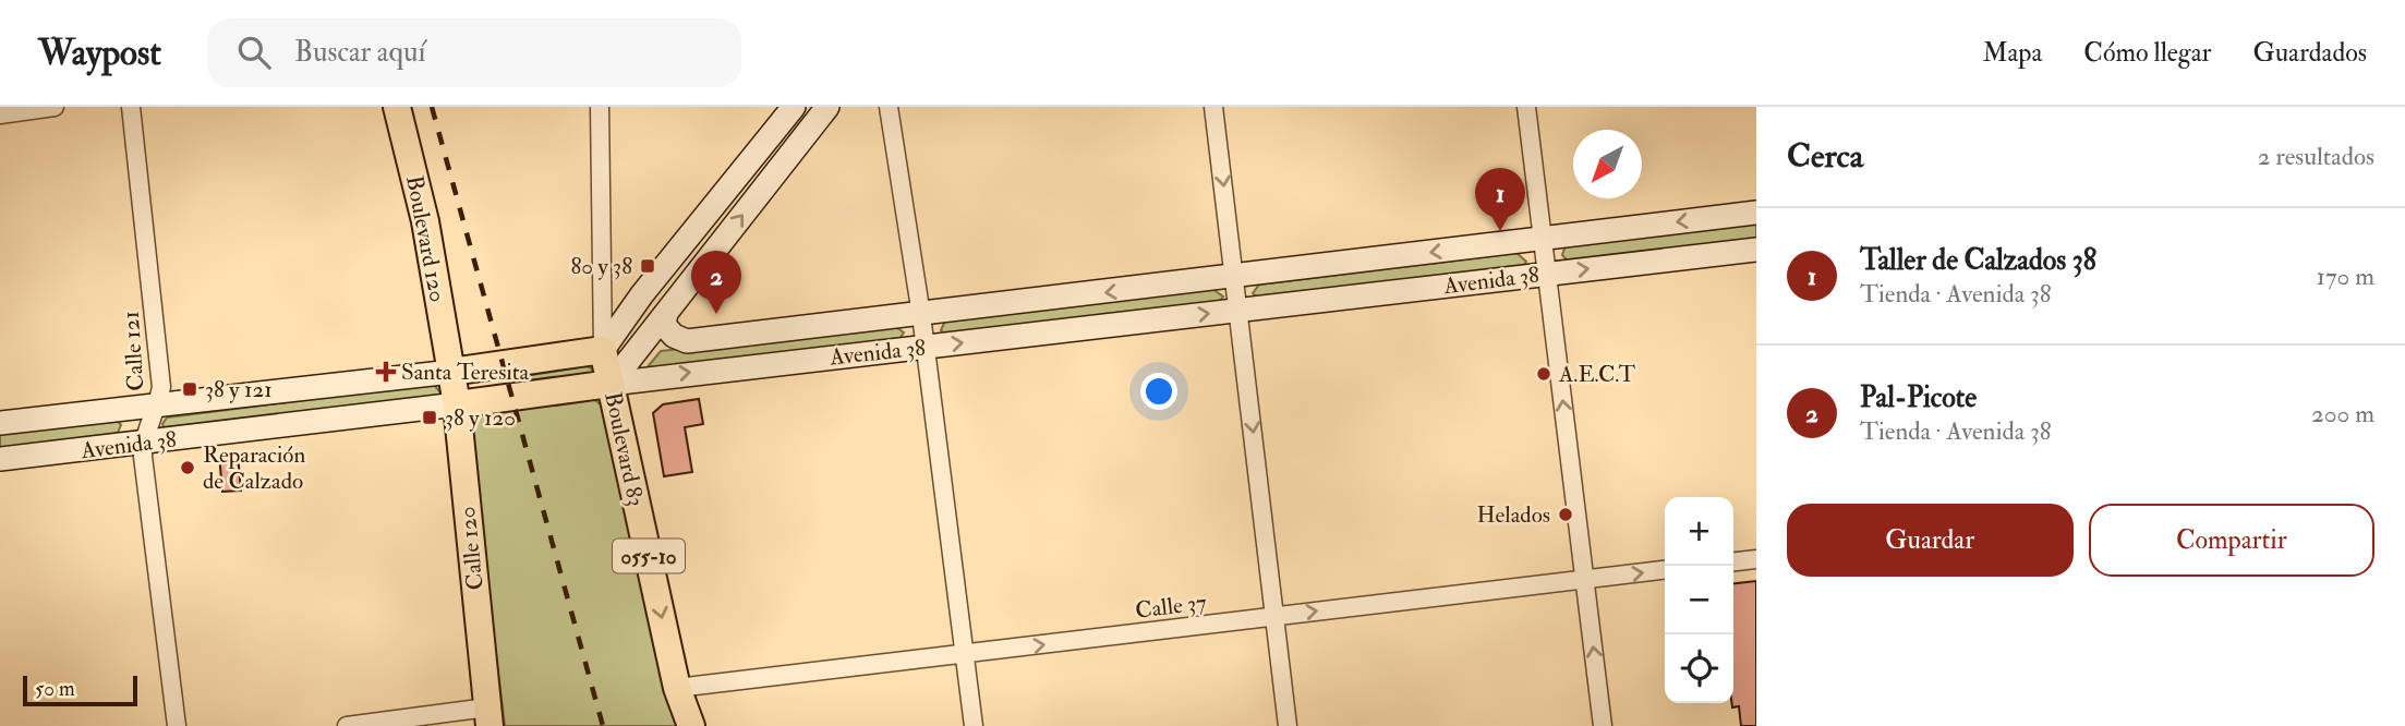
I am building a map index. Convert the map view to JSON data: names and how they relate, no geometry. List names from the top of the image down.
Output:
{
  "streets": {
    "main road": [
      "Boulevard 120",
      "Avenida 38",
      "Boulevard 83",
      "Calle 120",
      "055-10"
    ],
    "street": ["Calle 121", "Calle 37"]
  },
  "crossings": [
    ["Boulevard 120", "Avenida 38"],
    ["Boulevard 120", "Calle 120"],
    ["Avenida 38", "Calle 121"],
    ["Avenida 38", "Boulevard 83"],
    ["Avenida 38", "Calle 120"],
    ["Boulevard 83", "Calle 37"]
  ],
  "one_way": ["Boulevard 83", "Calle 37"],
  "places": {
    "transit": ["80 y 38", "38 y 121", "38 y 120"],
    "health": ["Santa Teresita"],
    "other": ["A.E.C.T", "Reparación de Calzado", "Helados"]
  },
  "scale_bar": "50 m",
  "north": "bottom left",
  "page": {
    "header": "Waypost",
    "search": "Buscar aquí",
    "nav": ["Mapa", "Cómo llegar", "Guardados"],
    "heading": ["Cerca", "2 resultados"],
    "pins": ["1", "2"],
    "list": [
      {
        "mark": "1",
        "name": "Taller de Calzados 38",
        "note": "Tienda · Avenida 38",
        "value": "170 m"
      },
      {
        "mark": "2",
        "name": "Pal-Picote",
        "note": "Tienda · Avenida 38",
        "value": "200 m"
      }
    ],
    "buttons": ["Guardar", "Compartir"],
    "map_buttons": ["+", "−"],
    "scale": "50 m"
  }
}
